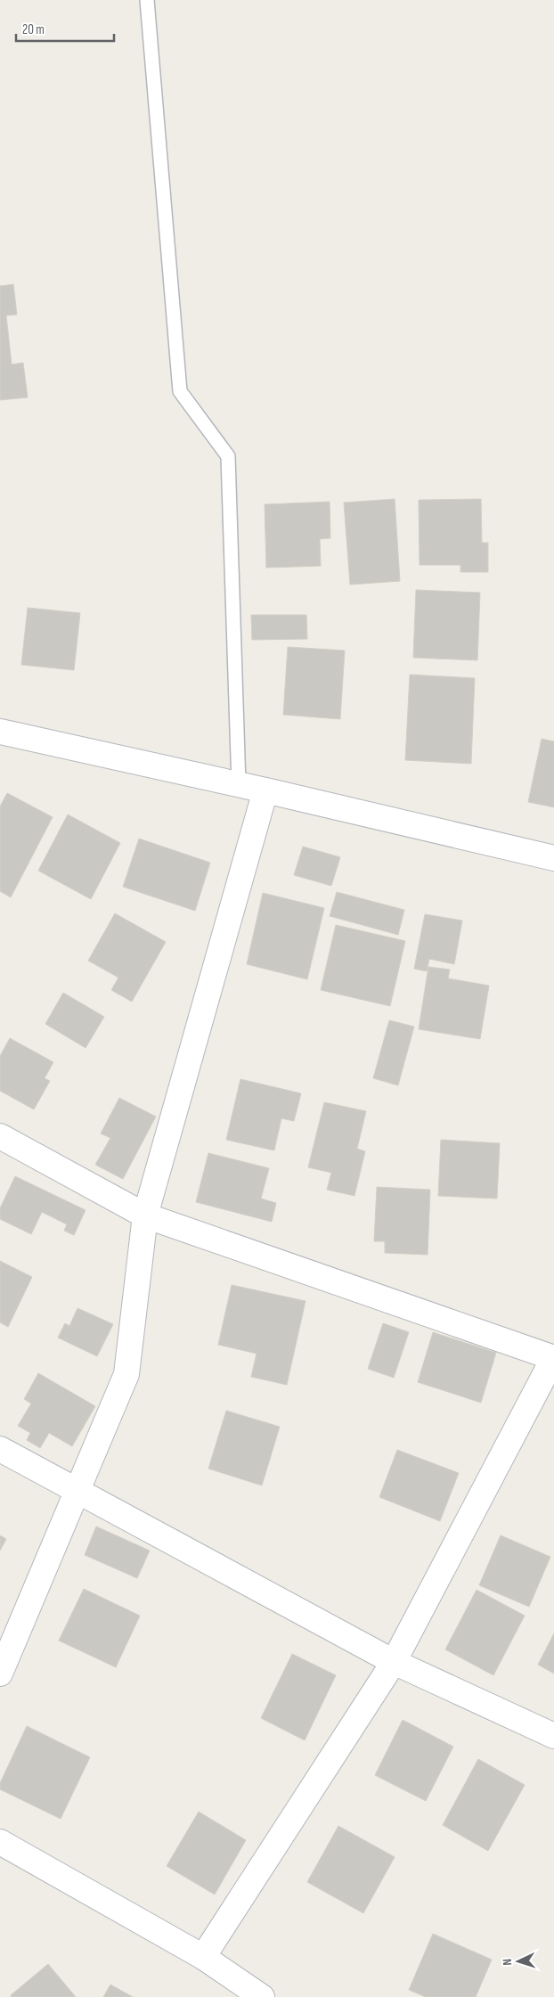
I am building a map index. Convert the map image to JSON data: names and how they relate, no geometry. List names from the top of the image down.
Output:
{
  "scale_bar": "20 m",
  "north": "left"
}
